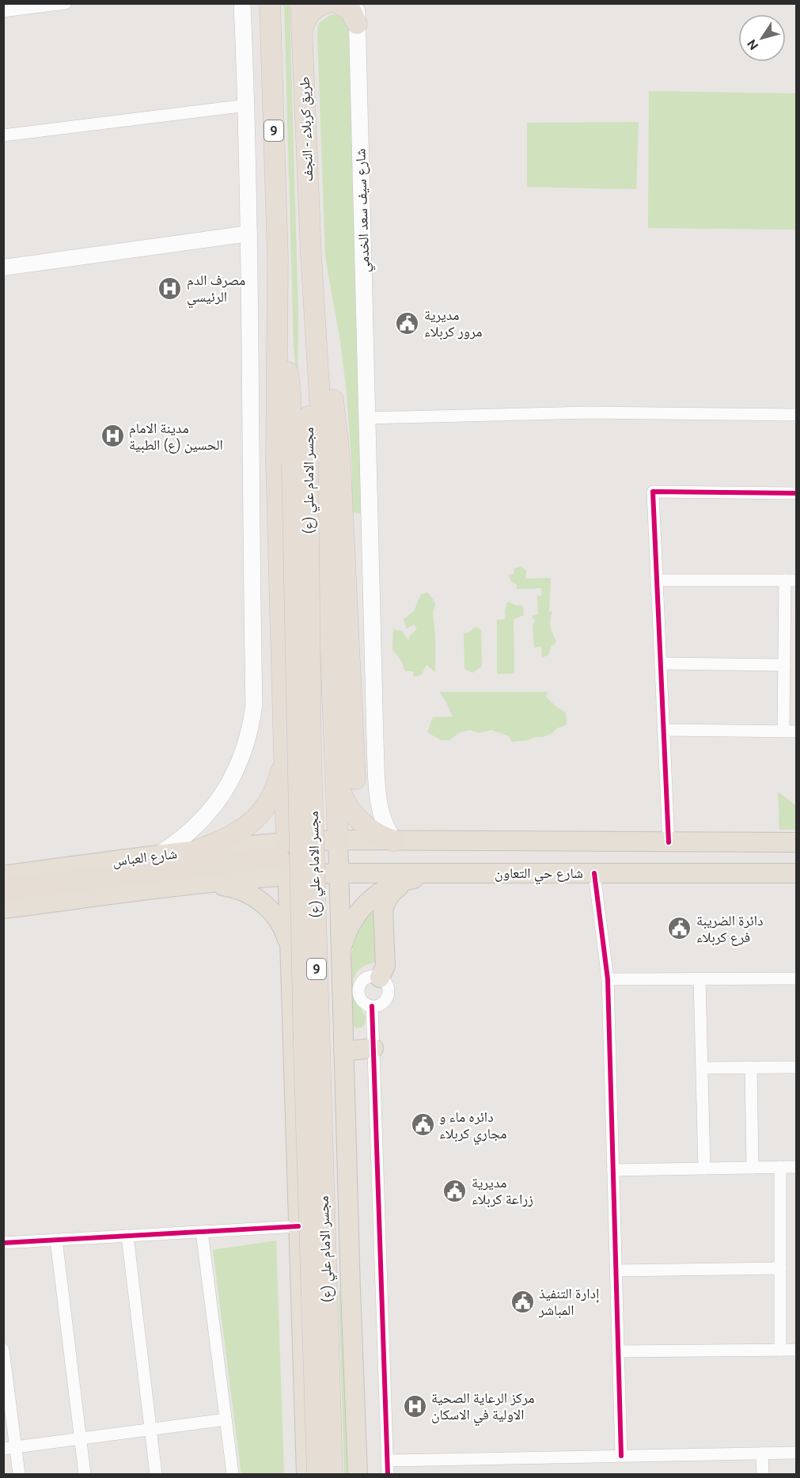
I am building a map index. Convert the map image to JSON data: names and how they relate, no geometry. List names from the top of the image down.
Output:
{
  "streets": {
    "highway": ["طريق كربلاء - النجف", "9", "مجسر الامام علي (ع)"],
    "main road": ["شارع سيف سعد الخدمي", "شارع العباس", "شارع حي التعاون"]
  },
  "crossings": [
    ["طريق كربلاء - النجف", "مجسر الامام علي (ع)"],
    ["9", "مجسر الامام علي (ع)"],
    ["شارع العباس", "شارع حي التعاون"]
  ],
  "places": {
    "hospital": ["مصرف الدم الرئيسي", "مدينة الامام الحسين (ع) الطبية", "مركز الرعاية الصحية الاولية في الاسكان"],
    "public building": [
      "مديرية مرور كربلاء",
      "دائرة الضريبة فرع كربلاء",
      "دائره ماء و مجاري كربلاء",
      "مديرية زراعة كربلاء",
      "إدارة التنفيذ المباشر"
    ]
  },
  "north": "bottom left"
}
